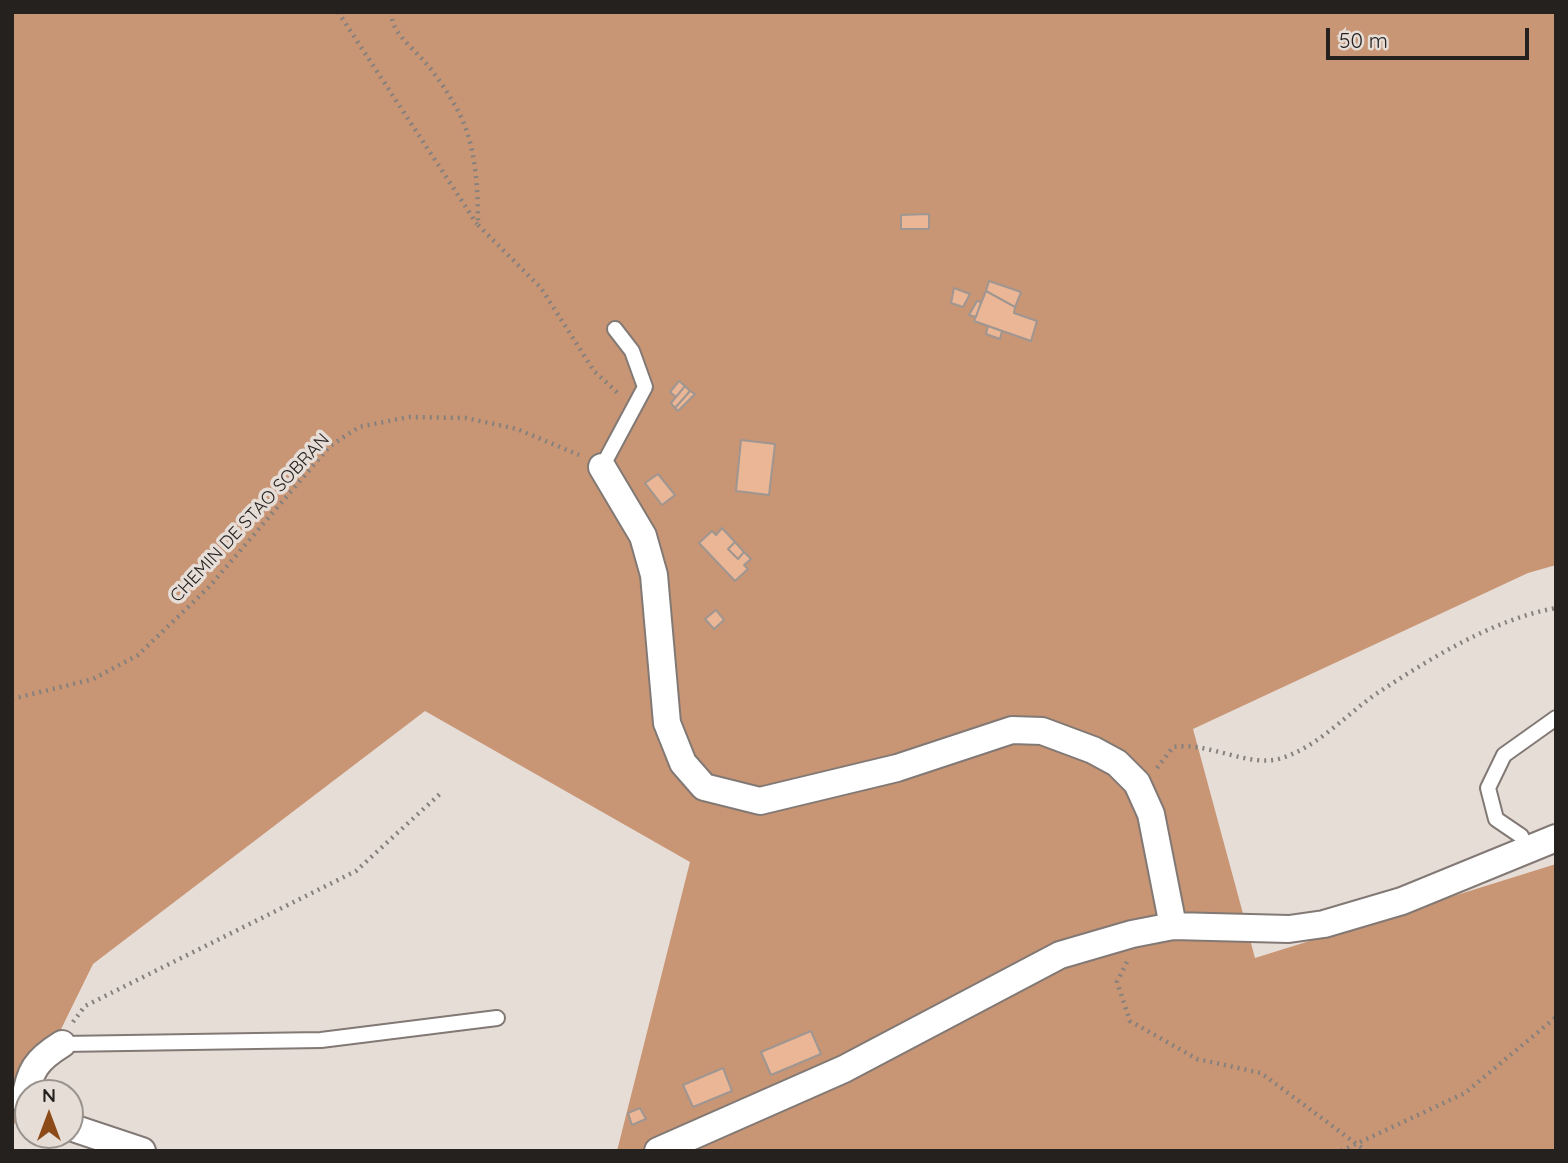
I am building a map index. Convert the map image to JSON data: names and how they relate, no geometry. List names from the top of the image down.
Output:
{
  "streets": {
    "path": ["CHEMIN DE STAO SOBRAN"]
  },
  "scale_bar": "50 m",
  "north": "top"
}
